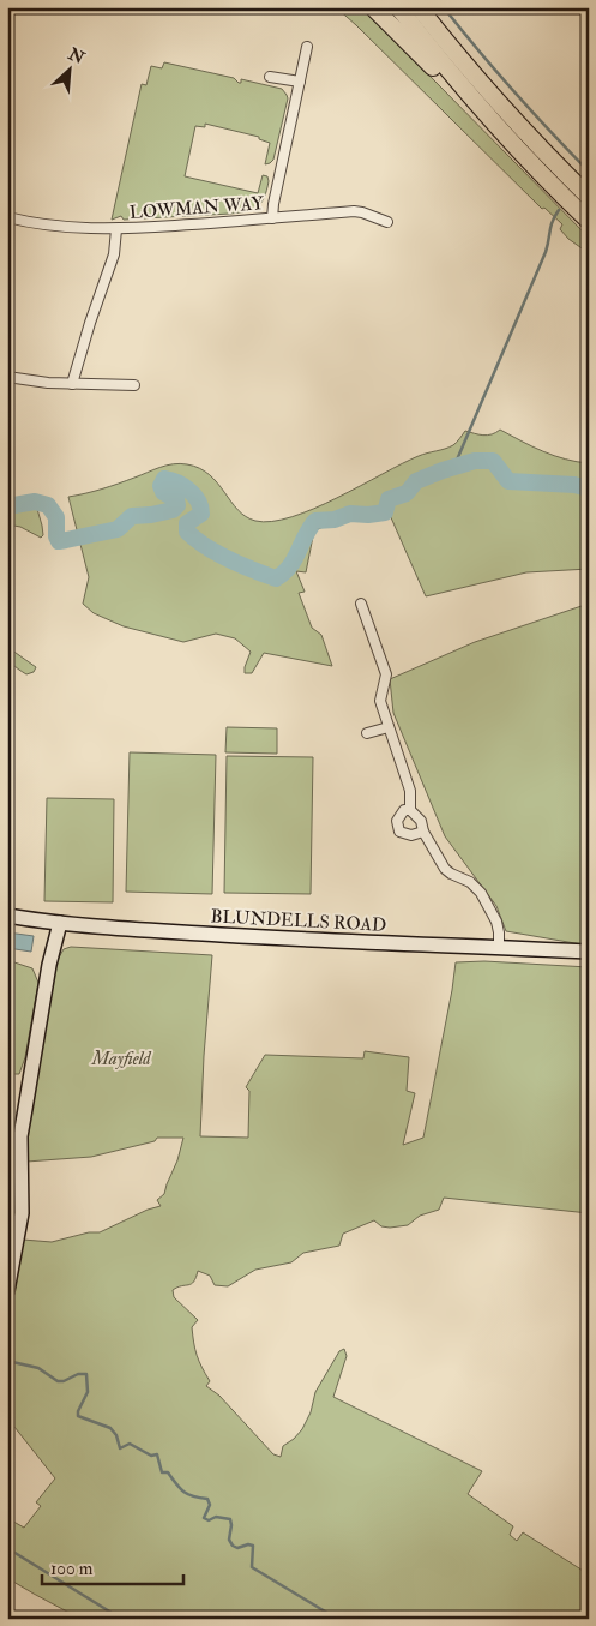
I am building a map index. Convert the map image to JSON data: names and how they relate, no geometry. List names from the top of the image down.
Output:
{
  "streets": {
    "street": ["LOWMAN WAY", "BLUNDELLS ROAD"]
  },
  "parks": ["Mayfield"],
  "scale_bar": "100 m",
  "north": "top right"
}
